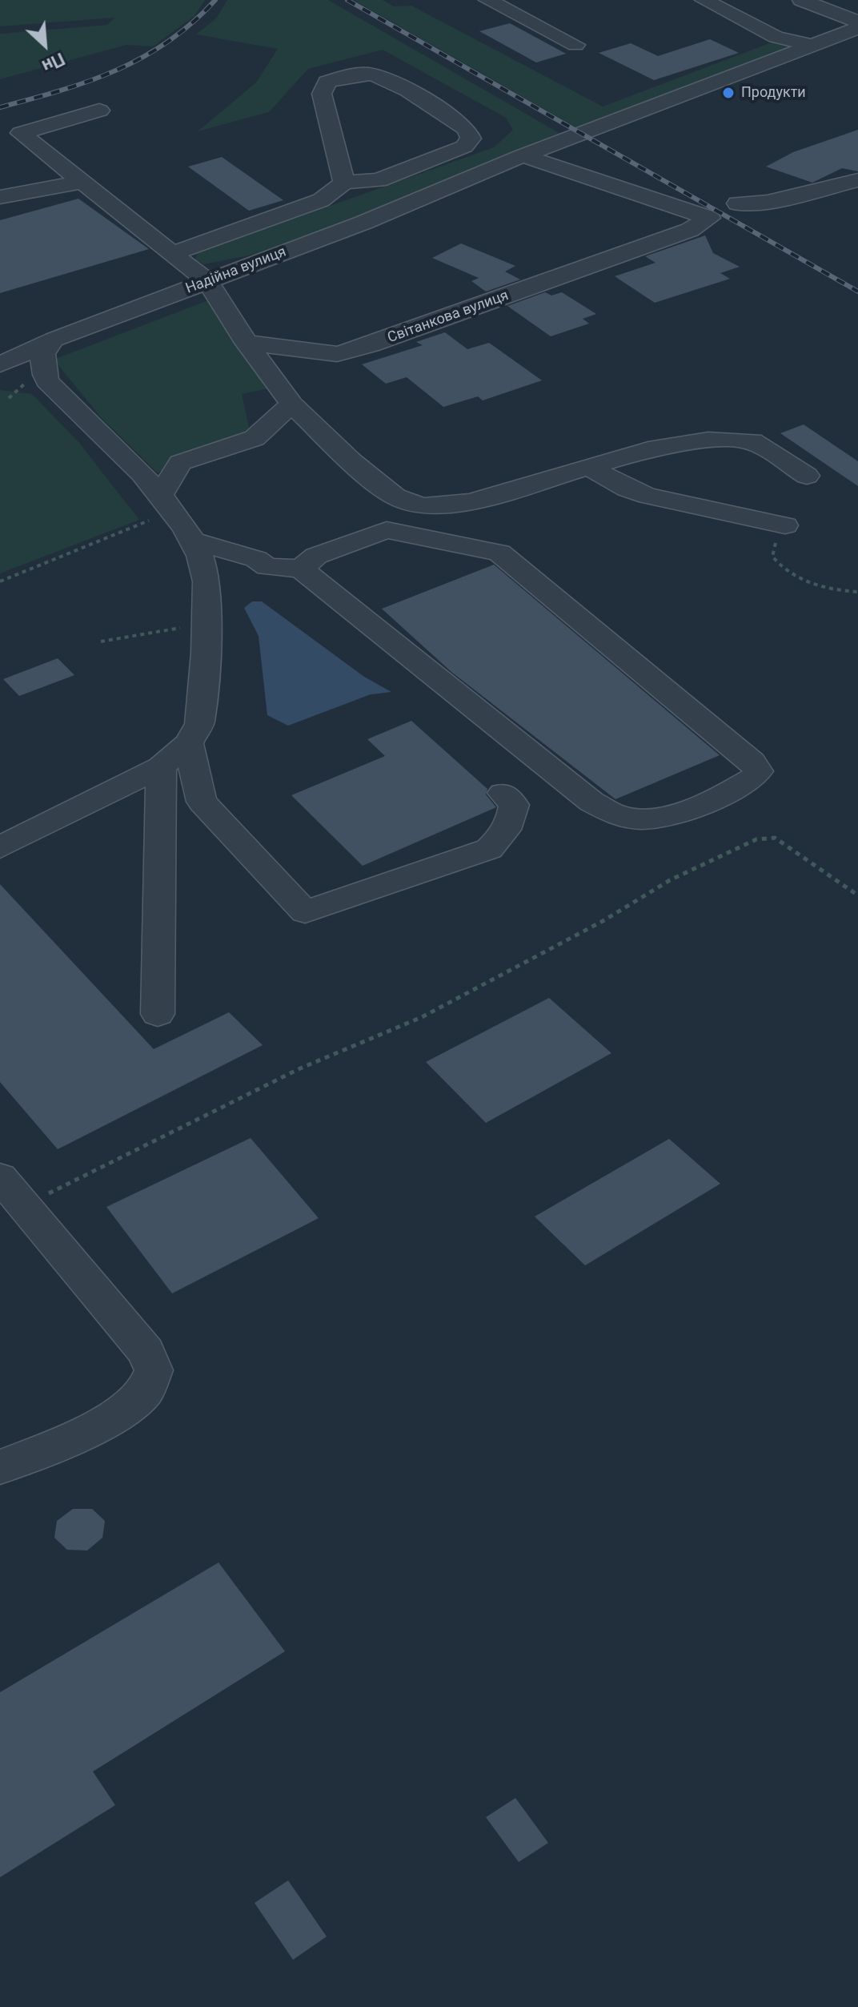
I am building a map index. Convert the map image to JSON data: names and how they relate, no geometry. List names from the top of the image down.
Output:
{
  "streets": {
    "street": ["Надійна вулиця", "Світанкова вулиця"]
  },
  "crossings": [
    ["Надійна вулиця", "Світанкова вулиця"]
  ],
  "places": ["Продукти"],
  "north": "bottom right"
}
